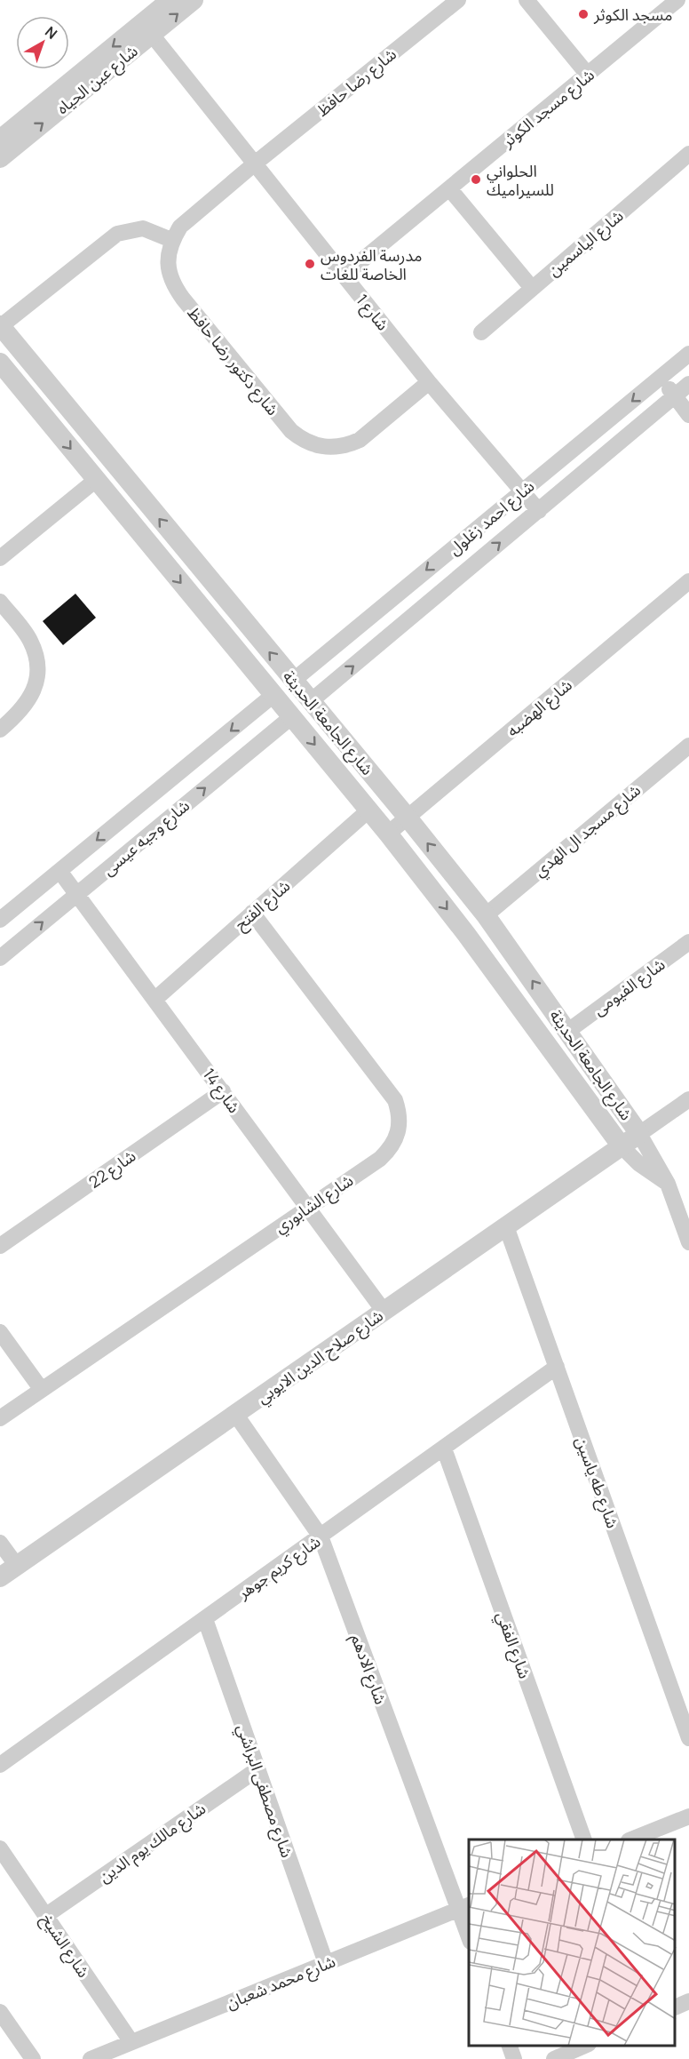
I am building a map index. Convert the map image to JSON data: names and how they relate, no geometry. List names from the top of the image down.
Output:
{
  "streets": {
    "street": [
      "شارع عين الحياه",
      "شارع رضا حافظ",
      "شارع مسجد الكوثر",
      "شارع الياسمين",
      "شارع 1",
      "شارع دكتور رضا حافظ",
      "شارع احمد زغلول",
      "شارع الهضبه",
      "شارع الجامعة الحديثة",
      "شارع مسجد ال الهدي",
      "شارع وجيه عيسى",
      "شارع الفتح",
      "شارع الفيومى",
      "شارع 14",
      "شارع 22",
      "شارع الشابوري",
      "شارع صلاح الدين الايوبي",
      "شارع طه ياسين",
      "شارع كريم جوهر",
      "شارع الفقي",
      "شارع الادهم",
      "شارع مصطفى البراشي",
      "شارع مالك يوم الدين",
      "شارع الشيخ",
      "شارع محمد شعبان"
    ]
  },
  "crossings": [
    ["شارع عين الحياه", "شارع 1"],
    ["شارع رضا حافظ", "شارع 1"],
    ["شارع مسجد الكوثر", "شارع 1"],
    ["شارع 1", "شارع دكتور رضا حافظ"],
    ["شارع 1", "شارع احمد زغلول"],
    ["شارع احمد زغلول", "شارع الجامعة الحديثة"],
    ["شارع الهضبه", "شارع الجامعة الحديثة"],
    ["شارع الجامعة الحديثة", "شارع مسجد ال الهدي"],
    ["شارع الجامعة الحديثة", "شارع وجيه عيسى"],
    ["شارع الجامعة الحديثة", "شارع الفتح"],
    ["شارع الجامعة الحديثة", "شارع الفيومى"],
    ["شارع الجامعة الحديثة", "شارع صلاح الدين الايوبي"],
    ["شارع وجيه عيسى", "شارع 14"],
    ["شارع الفتح", "شارع 14"],
    ["شارع الفتح", "شارع الشابوري"],
    ["شارع 14", "شارع 22"],
    ["شارع 14", "شارع الشابوري"],
    ["شارع 14", "شارع صلاح الدين الايوبي"],
    ["شارع صلاح الدين الايوبي", "شارع طه ياسين"],
    ["شارع صلاح الدين الايوبي", "شارع الادهم"],
    ["شارع طه ياسين", "شارع كريم جوهر"],
    ["شارع كريم جوهر", "شارع الفقي"],
    ["شارع كريم جوهر", "شارع الادهم"],
    ["شارع كريم جوهر", "شارع مصطفى البراشي"],
    ["شارع الادهم", "شارع محمد شعبان"],
    ["شارع مصطفى البراشي", "شارع مالك يوم الدين"],
    ["شارع مصطفى البراشي", "شارع محمد شعبان"],
    ["شارع مالك يوم الدين", "شارع الشيخ"],
    ["شارع الشيخ", "شارع محمد شعبان"]
  ],
  "places": ["مسجد الكوثر", "الحلواني للسيراميك", "مدرسة الفردوس الخاصة للغات"],
  "north": "top right"
}
